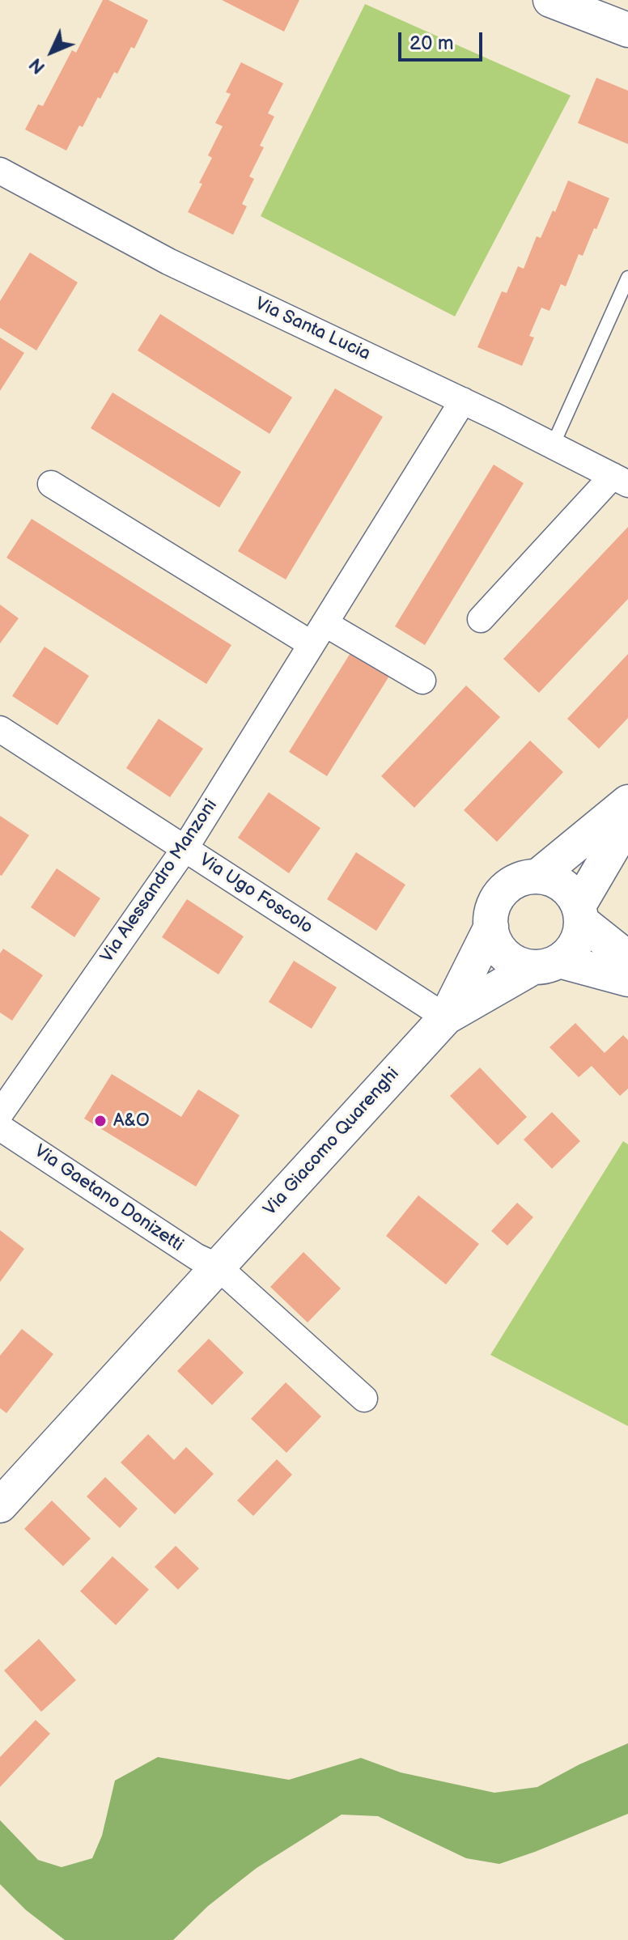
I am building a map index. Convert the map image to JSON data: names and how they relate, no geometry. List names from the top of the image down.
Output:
{
  "streets": {
    "street": [
      "Via Santa Lucia",
      "Via Alessandro Manzoni",
      "Via Ugo Foscolo",
      "Via Giacomo Quarenghi",
      "Via Gaetano Donizetti"
    ]
  },
  "crossings": [
    ["Via Santa Lucia", "Via Alessandro Manzoni"],
    ["Via Alessandro Manzoni", "Via Ugo Foscolo"],
    ["Via Ugo Foscolo", "Via Giacomo Quarenghi"],
    ["Via Giacomo Quarenghi", "Via Gaetano Donizetti"]
  ],
  "places": ["A&O"],
  "scale_bar": "20 m",
  "north": "bottom left"
}
